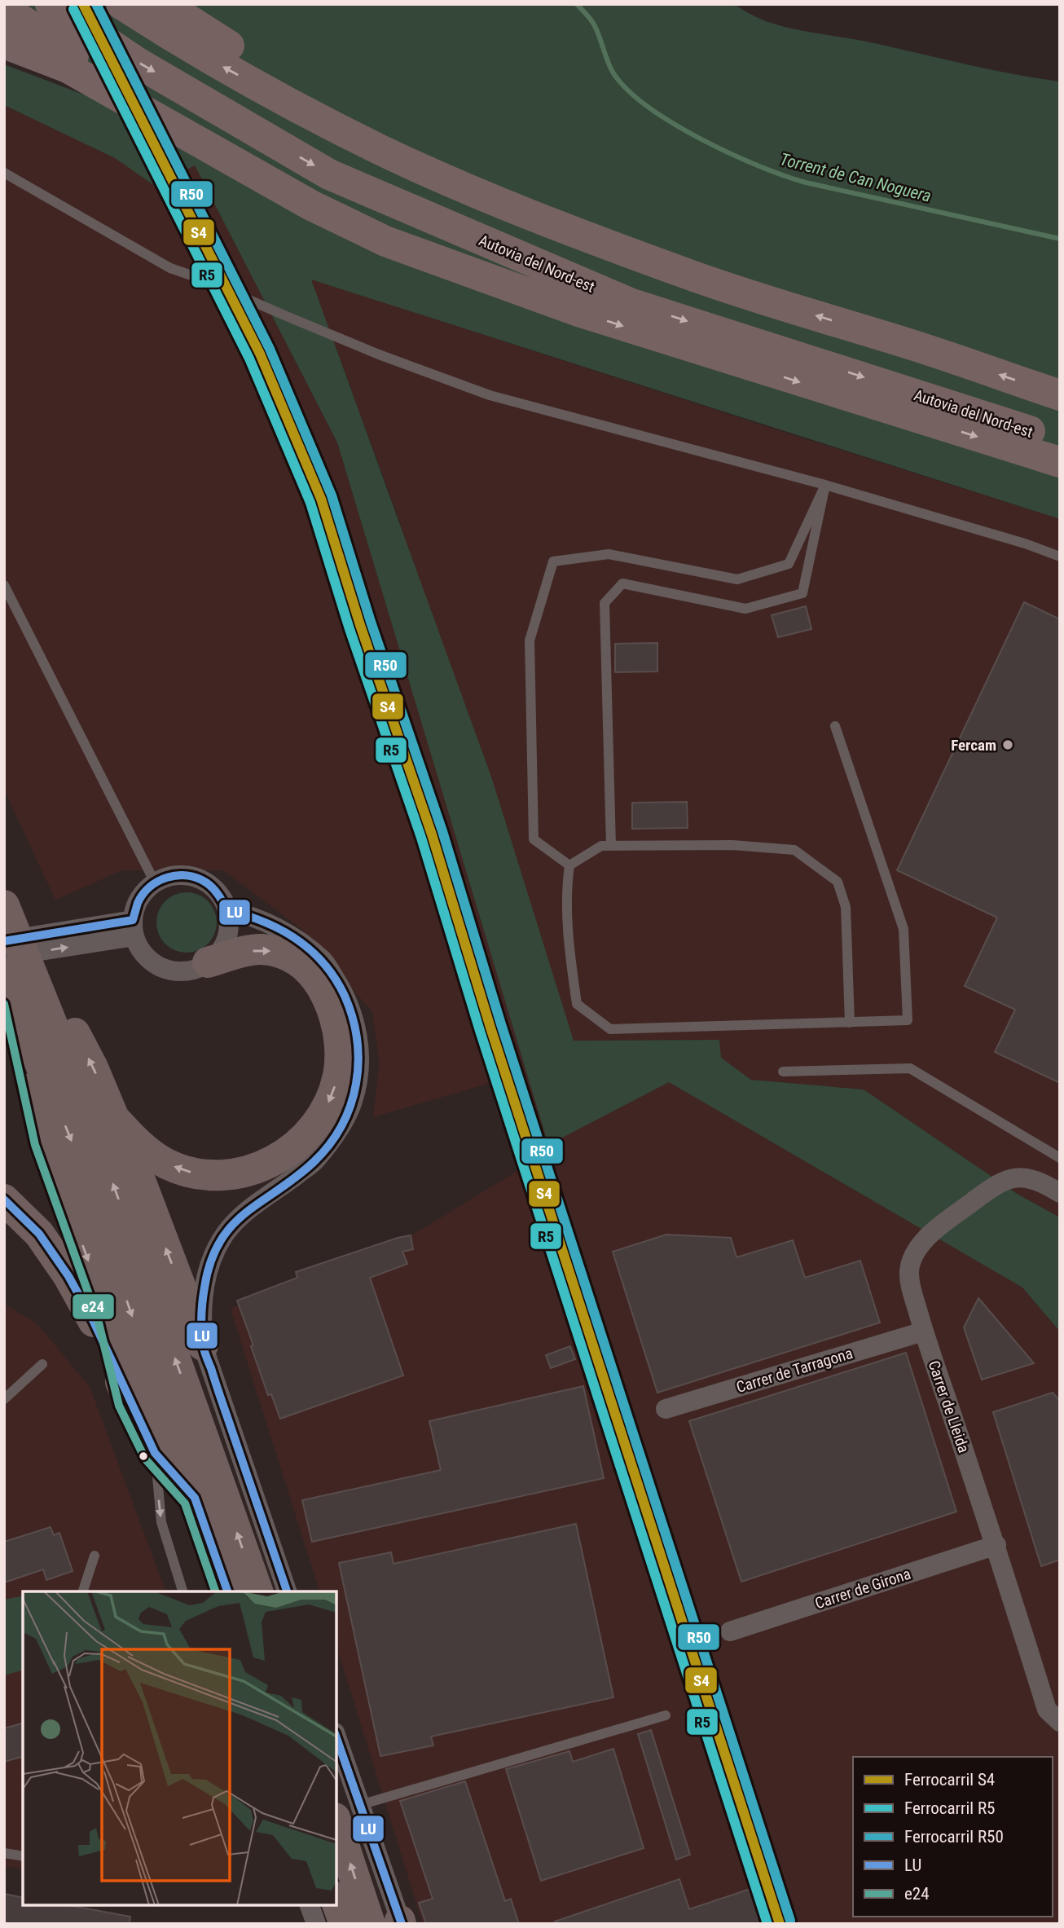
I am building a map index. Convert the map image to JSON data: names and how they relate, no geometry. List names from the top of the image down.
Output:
{
  "streets": {
    "highway": ["Autovia del Nord-est"],
    "street": ["Carrer de Tarragona", "Carrer de Lleida", "Carrer de Girona"]
  },
  "crossings": [
    ["Carrer de Tarragona", "Carrer de Lleida"],
    ["Carrer de Lleida", "Carrer de Girona"]
  ],
  "water": ["Torrent de Can Noguera"],
  "places": ["Fercam"],
  "lines": [
    "rail line S4",
    "rail line R50",
    "rail line R5",
    "transit line LU",
    "transit line e24"
  ],
  "legend": [
    "Ferrocarril S4",
    "Ferrocarril R5",
    "Ferrocarril R50",
    "LU",
    "e24"
  ]
}
